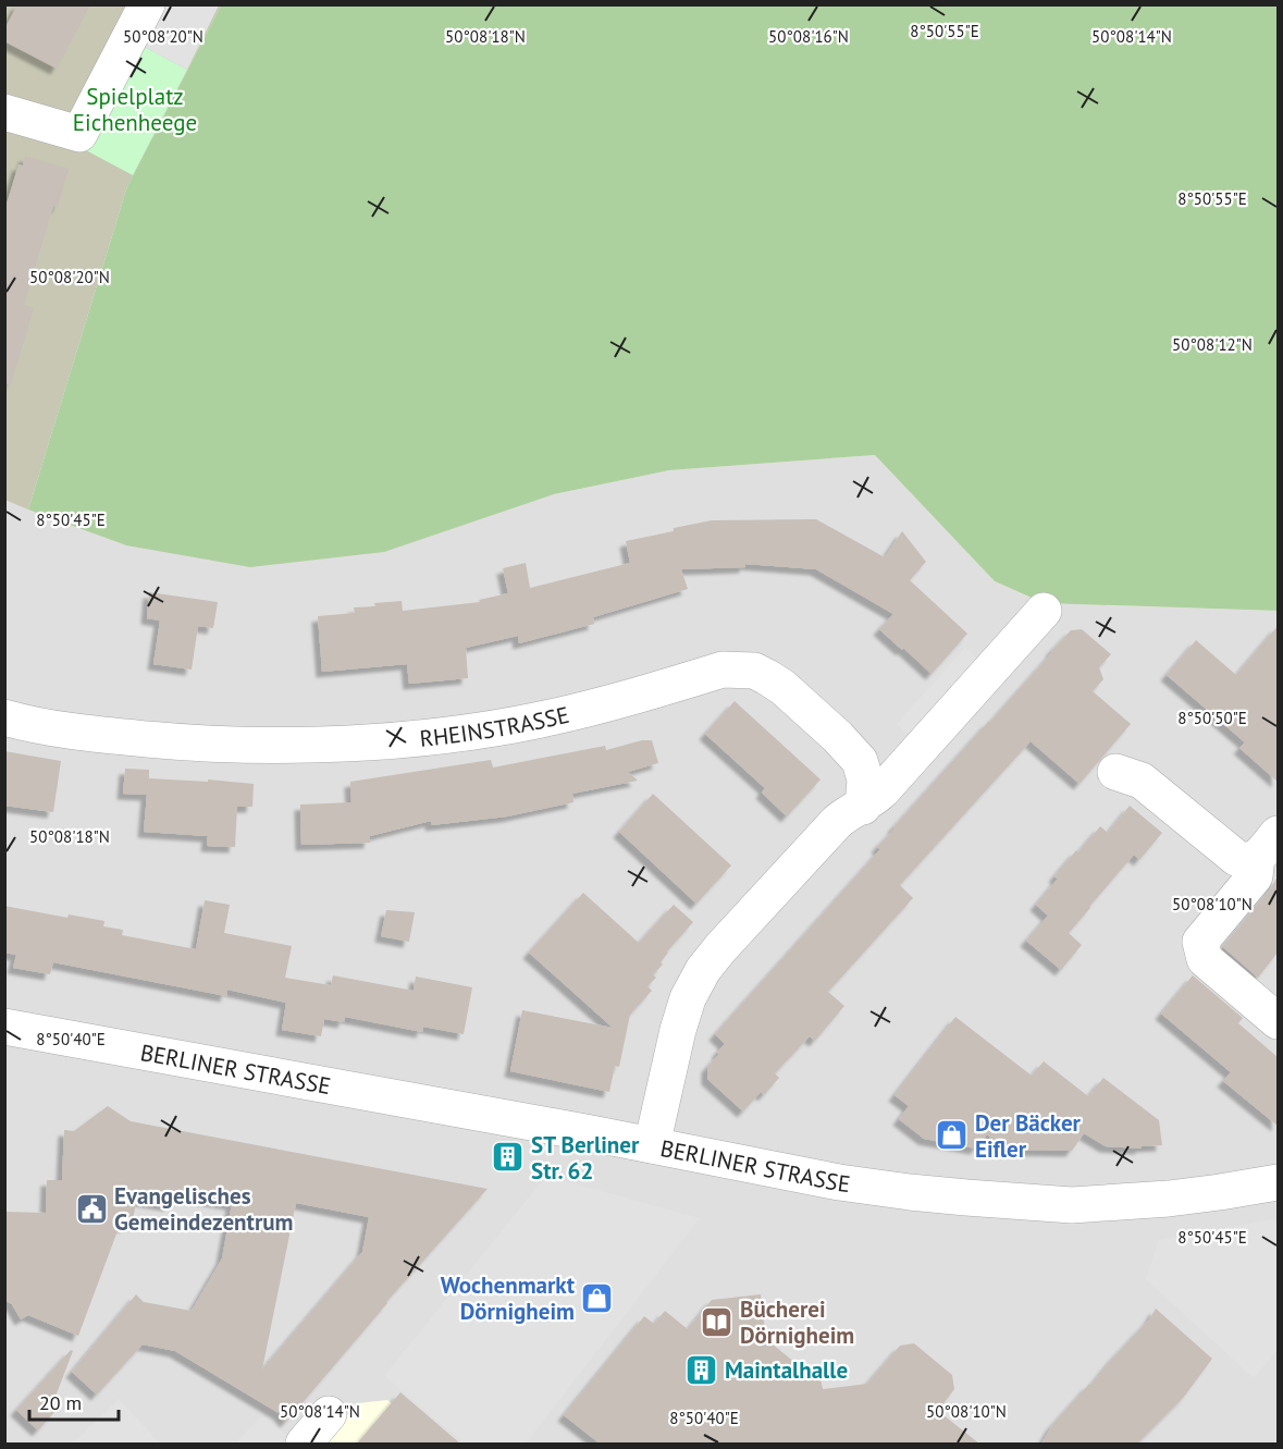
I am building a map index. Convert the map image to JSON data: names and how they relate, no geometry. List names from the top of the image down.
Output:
{
  "streets": {
    "street": ["RHEINSTRASSE", "BERLINER STRASSE"]
  },
  "parks": ["Spielplatz Eichenheege"],
  "places": {
    "shop": ["Der Bäcker Eifler", "Wochenmarkt Dörnigheim"],
    "building": ["ST Berliner Str. 62", "Maintalhalle"],
    "public building": ["Evangelisches Gemeindezentrum"],
    "library": ["Bücherei Dörnigheim"]
  },
  "scale_bar": "20 m",
  "coordinates": [
    "8°50'55\"E",
    "50°08'20\"N",
    "50°08'18\"N",
    "50°08'16\"N",
    "50°08'14\"N",
    "50°08'12\"N",
    "8°50'45\"E",
    "8°50'50\"E",
    "50°08'10\"N",
    "8°50'40\"E"
  ]
}
